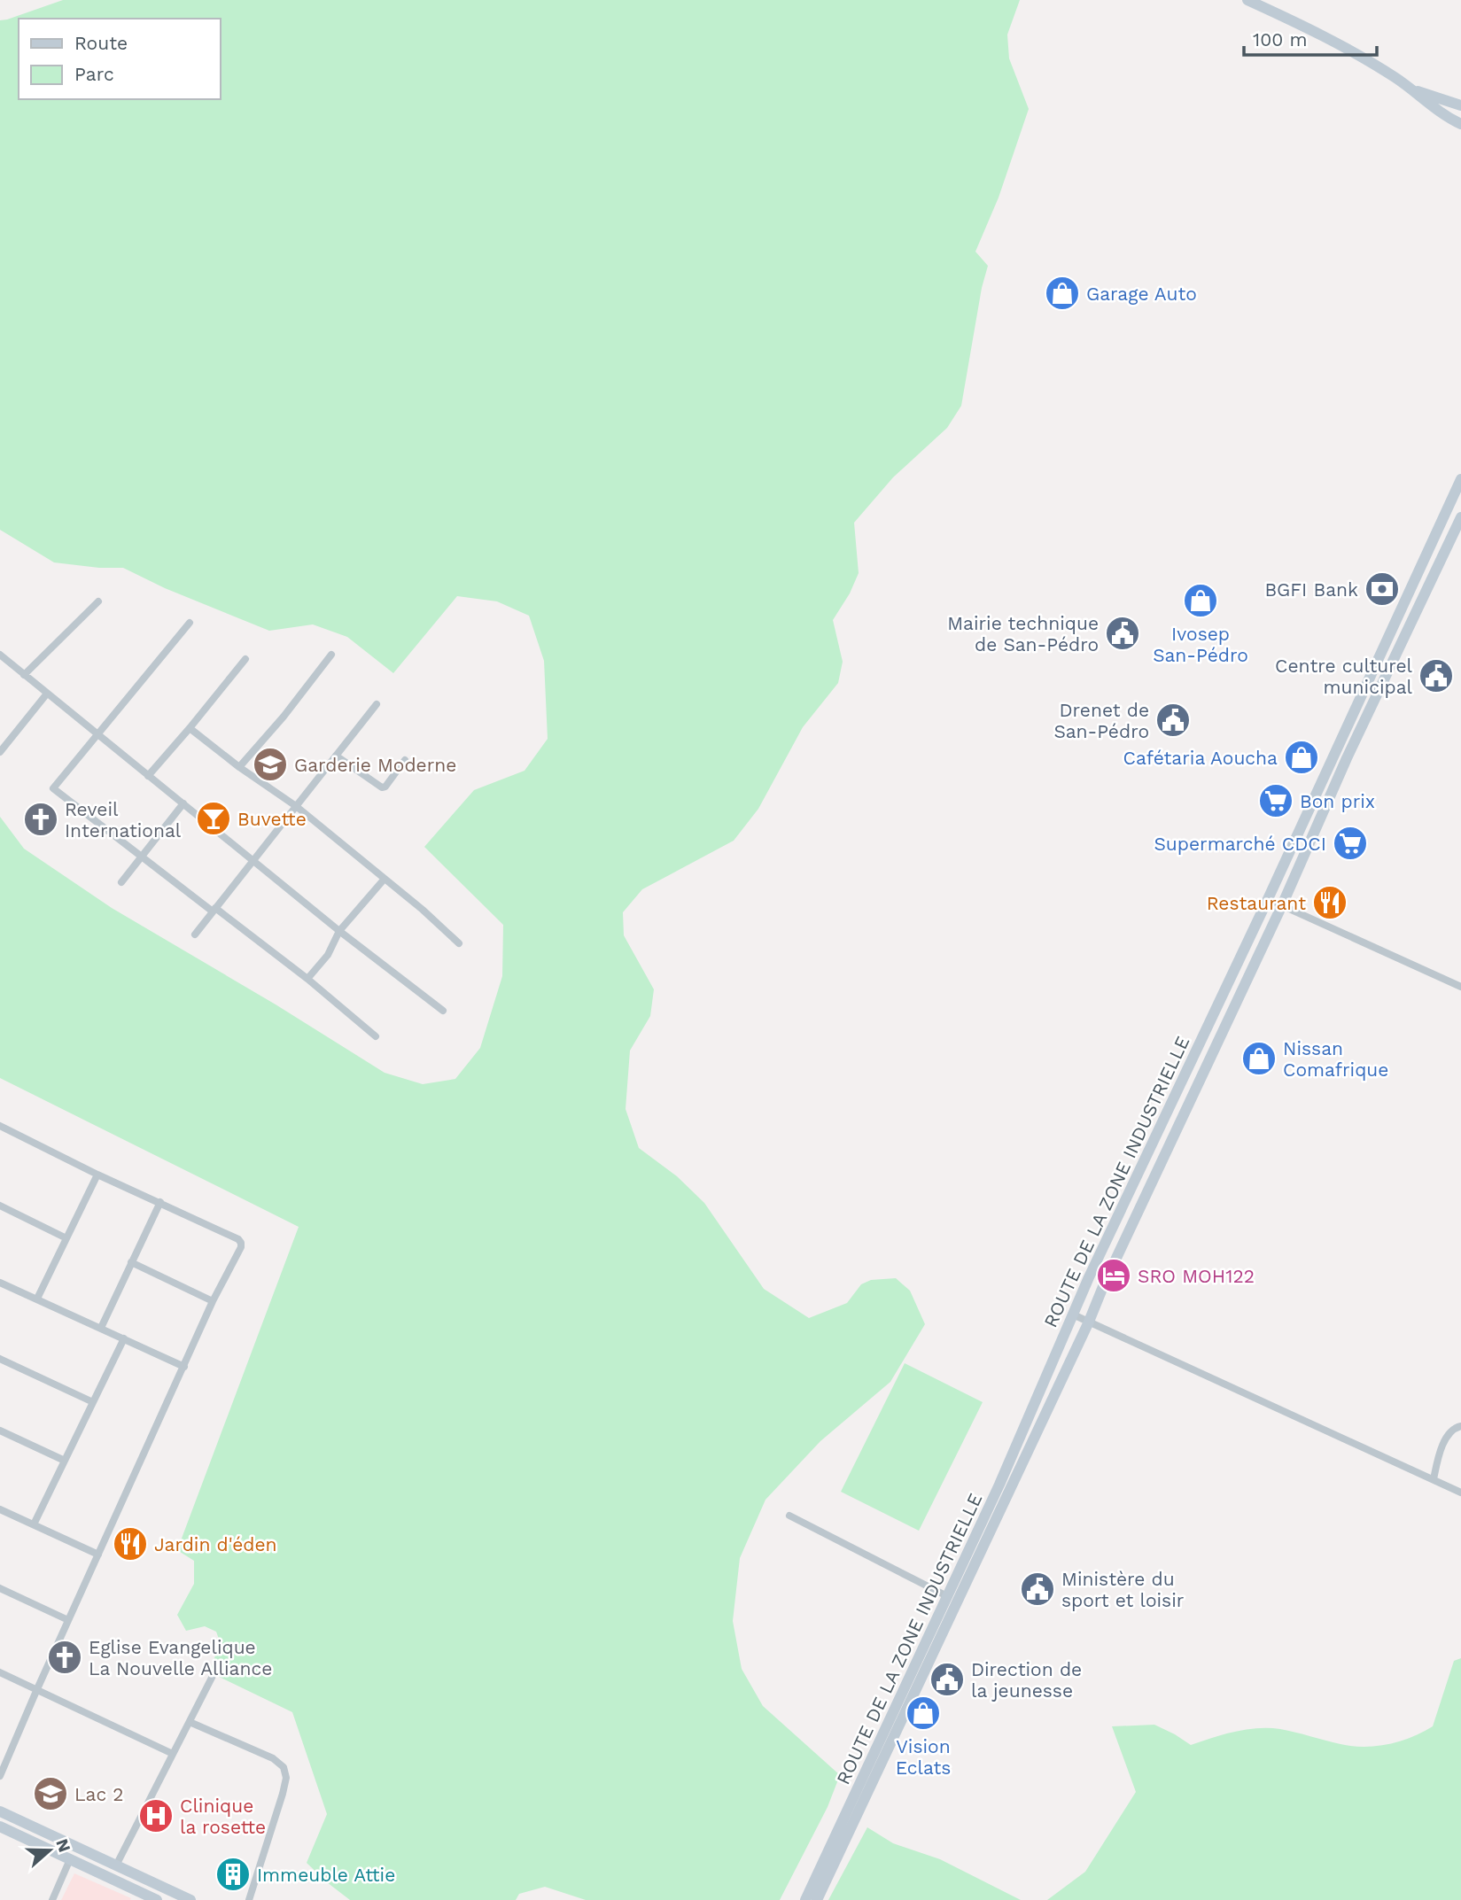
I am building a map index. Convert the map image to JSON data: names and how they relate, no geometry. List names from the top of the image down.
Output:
{
  "streets": {
    "main road": ["ROUTE DE LA ZONE INDUSTRIELLE"]
  },
  "places": {
    "shop": [
      "Garage Auto",
      "Ivosep San-Pédro",
      "Cafétaria Aoucha",
      "Nissan Comafrique",
      "Vision Eclats"
    ],
    "bank": ["BGFI Bank"],
    "public building": [
      "Mairie technique de San-Pédro",
      "Centre culturel municipal",
      "Drenet de San-Pédro",
      "Ministère du sport et loisir",
      "Direction de la jeunesse"
    ],
    "school or university": ["Garderie Moderne", "Lac 2"],
    "supermarket": ["Bon prix", "Supermarché CDCI"],
    "bar": ["Buvette"],
    "church": ["Reveil International", "Eglise Evangelique La Nouvelle Alliance"],
    "restaurant": ["Restaurant", "Jardin d'éden"],
    "hotel": ["SRO MOH122"],
    "hospital": ["Clinique la rosette"],
    "building": ["Immeuble Attie"]
  },
  "legend": ["Route", "Parc"],
  "scale_bar": "100 m",
  "north": "right"
}
